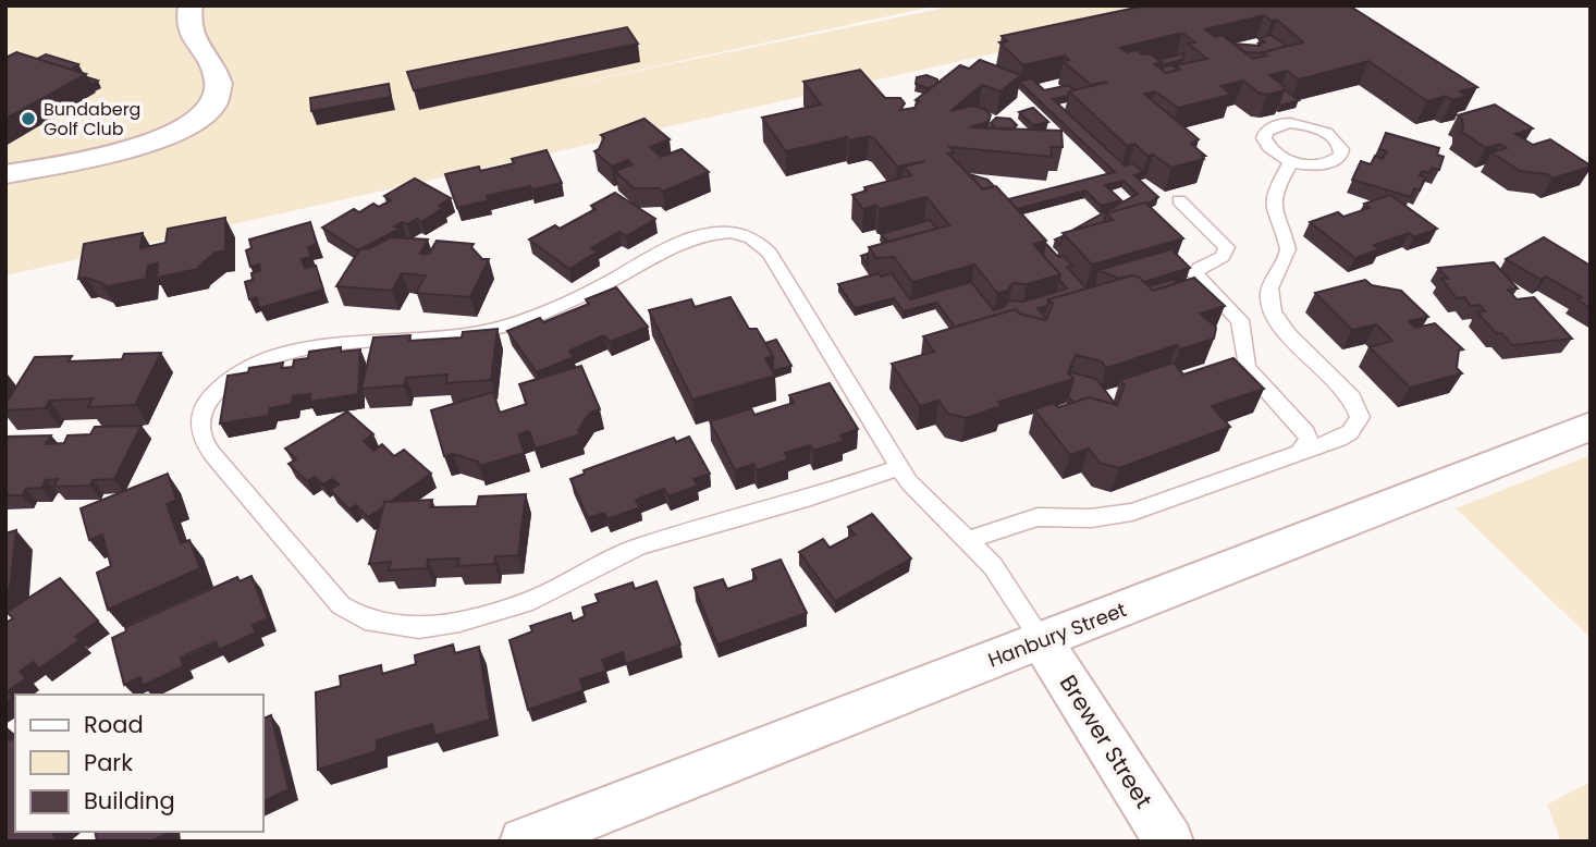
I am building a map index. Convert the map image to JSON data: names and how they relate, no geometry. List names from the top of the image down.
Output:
{
  "streets": {
    "street": ["Hanbury Street", "Brewer Street"]
  },
  "crossings": [
    ["Hanbury Street", "Brewer Street"]
  ],
  "places": ["Bundaberg Golf Club"],
  "legend": ["Road", "Park", "Building"]
}
